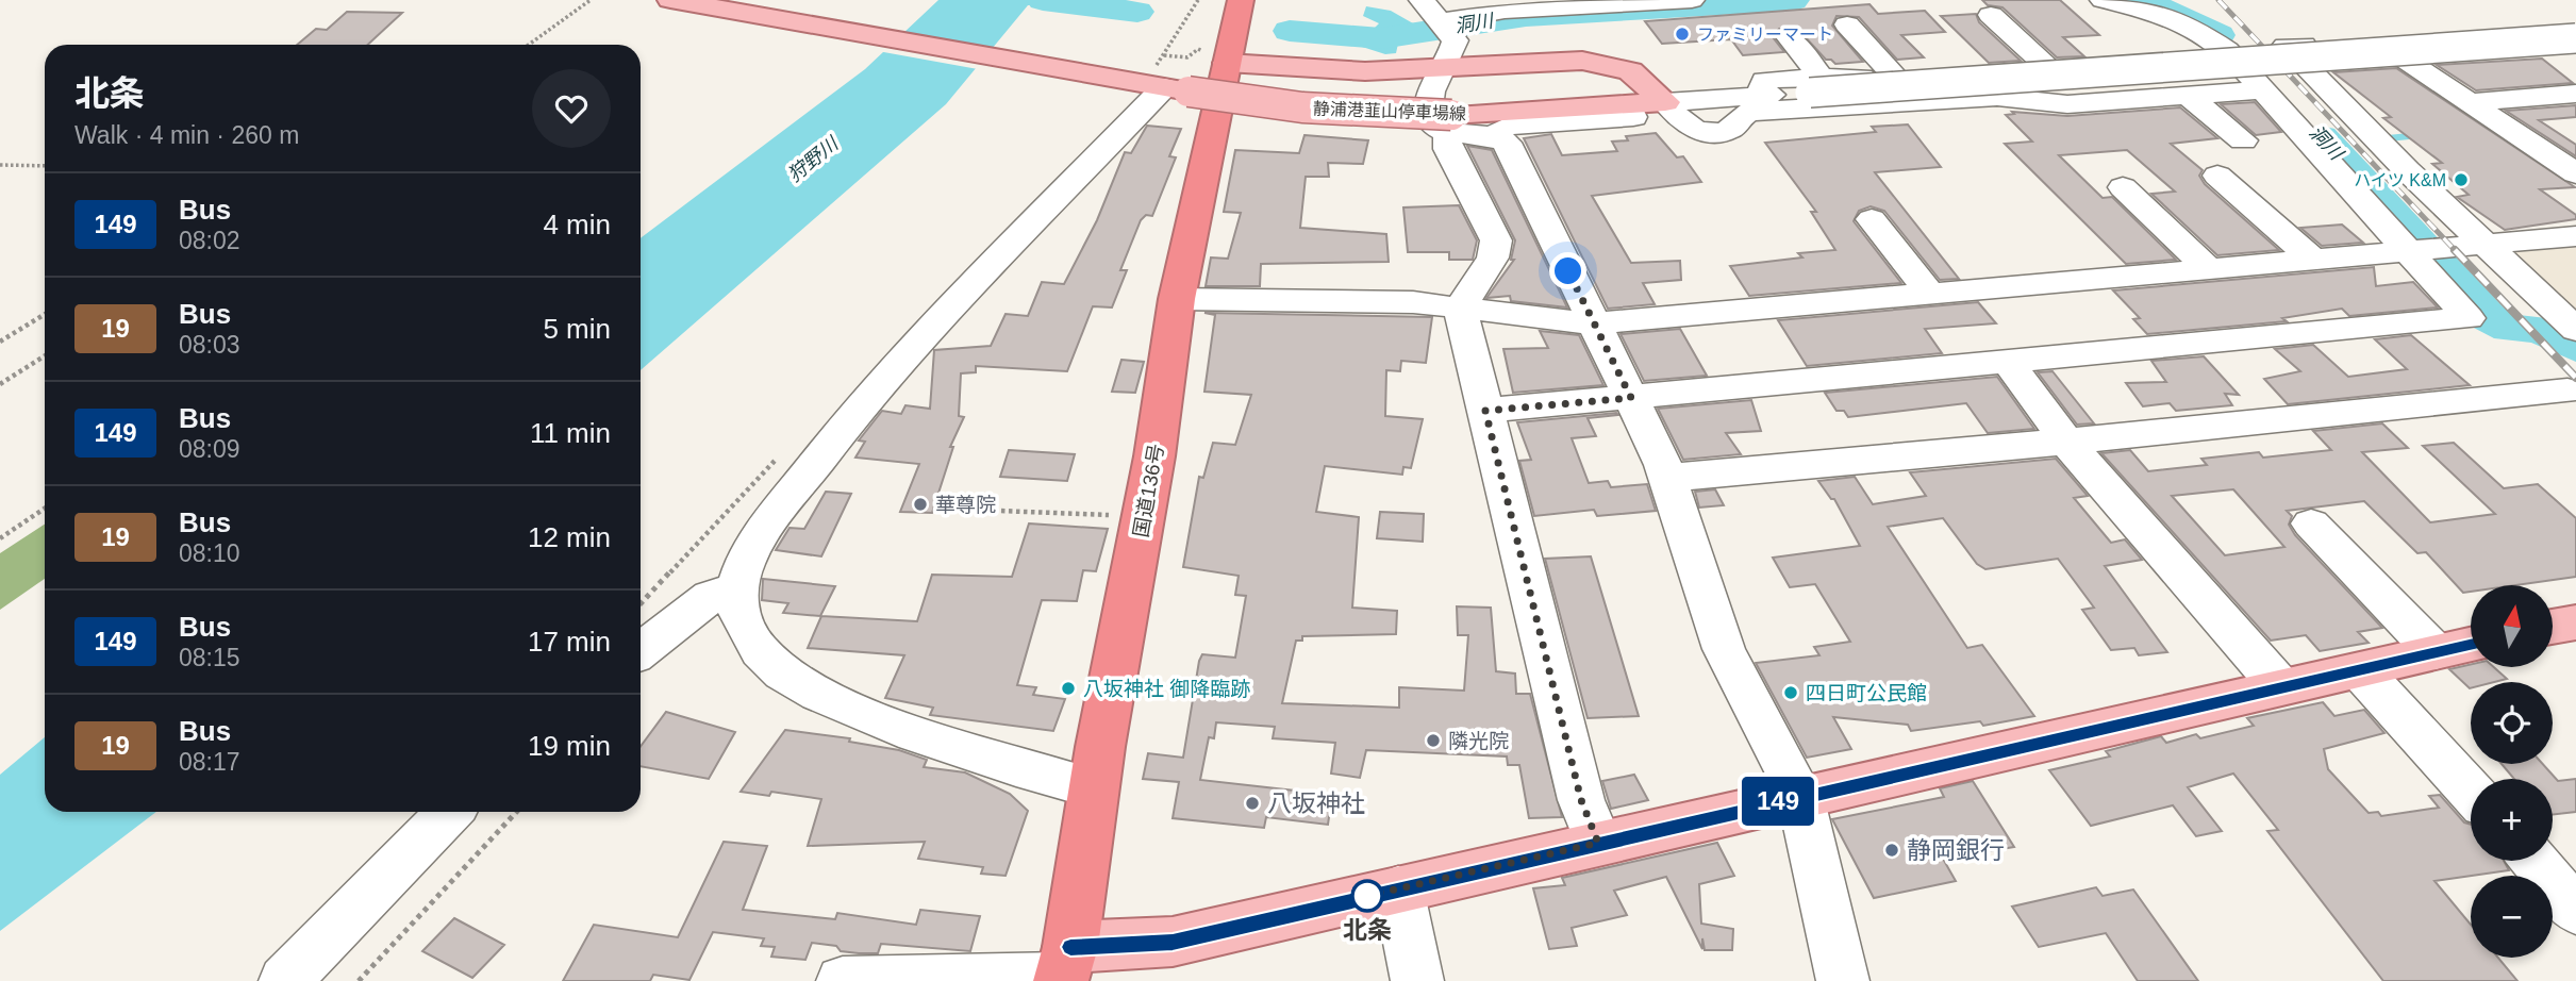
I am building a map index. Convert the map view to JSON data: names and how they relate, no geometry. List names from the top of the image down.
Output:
{
  "streets": {
    "highway": ["国道136号"],
    "main road": ["静浦港韮山停車場線"]
  },
  "crossings": [
    ["静浦港韮山停車場線", "国道136号"]
  ],
  "water": ["洞川", "狩野川"],
  "places": [
    "ファミリーマート",
    "ハイツ K&M",
    "華尊院",
    "八坂神社 御降臨跡",
    "四日町公民館",
    "隣光院",
    "八坂神社",
    "静岡銀行",
    "北条"
  ],
  "lines": ["bus line 149"],
  "north": "top",
  "page": {
    "on_map": "149",
    "heading": ["北条", "Walk · 4 min · 260 m"],
    "list": [
      {
        "mark": "149",
        "name": "Bus",
        "note": "08:02",
        "value": "4 min"
      },
      {
        "mark": "19",
        "name": "Bus",
        "note": "08:03",
        "value": "5 min"
      },
      {
        "mark": "149",
        "name": "Bus",
        "note": "08:09",
        "value": "11 min"
      },
      {
        "mark": "19",
        "name": "Bus",
        "note": "08:10",
        "value": "12 min"
      },
      {
        "mark": "149",
        "name": "Bus",
        "note": "08:15",
        "value": "17 min"
      },
      {
        "mark": "19",
        "name": "Bus",
        "note": "08:17",
        "value": "19 min"
      }
    ],
    "map_buttons": ["+", "−"]
  }
}
